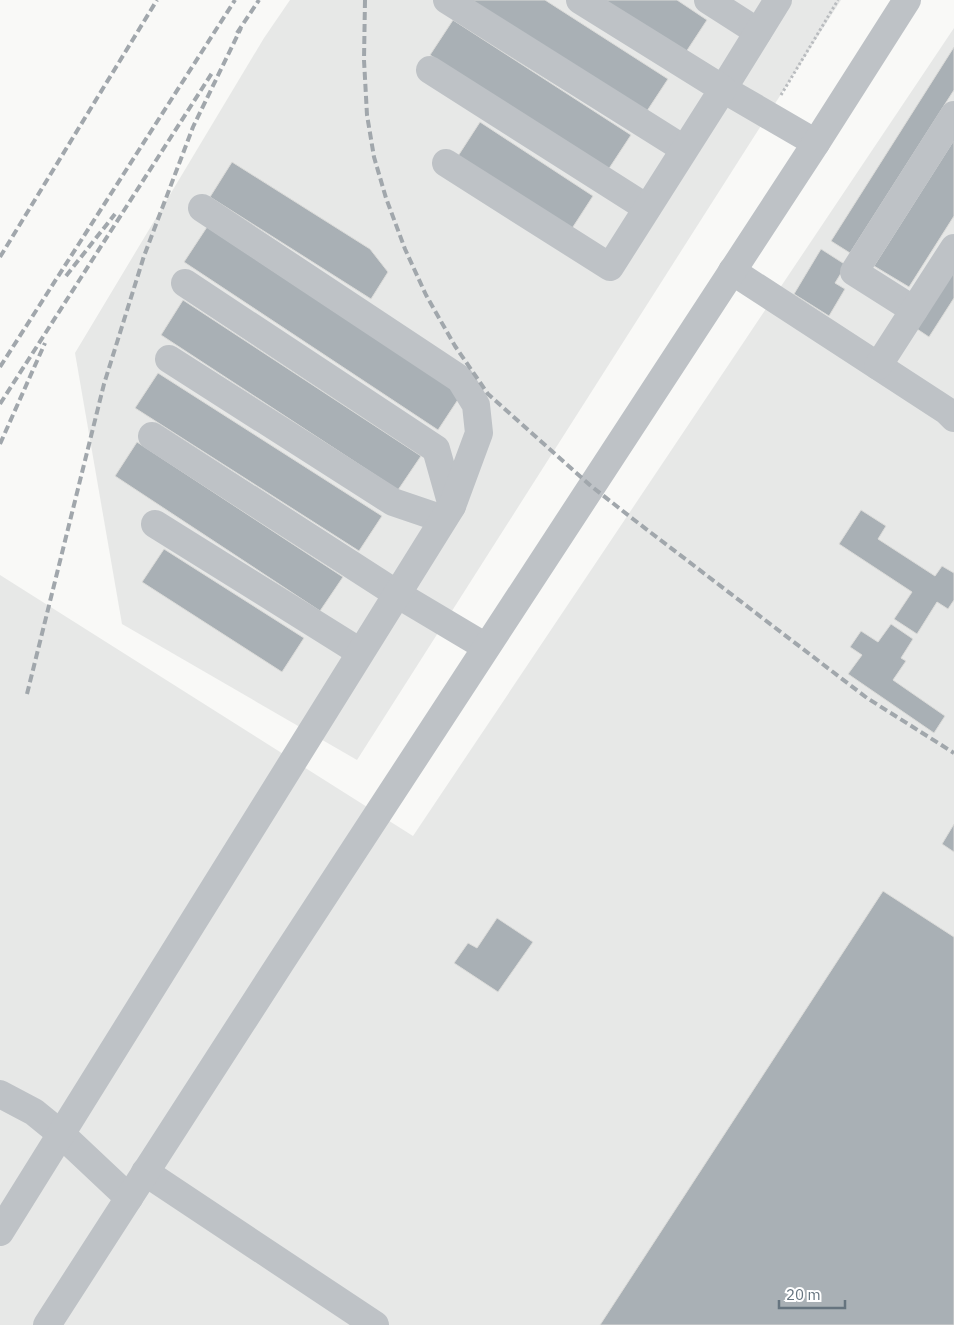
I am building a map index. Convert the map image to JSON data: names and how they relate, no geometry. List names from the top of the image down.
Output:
{
  "scale_bar": "20 m"
}
